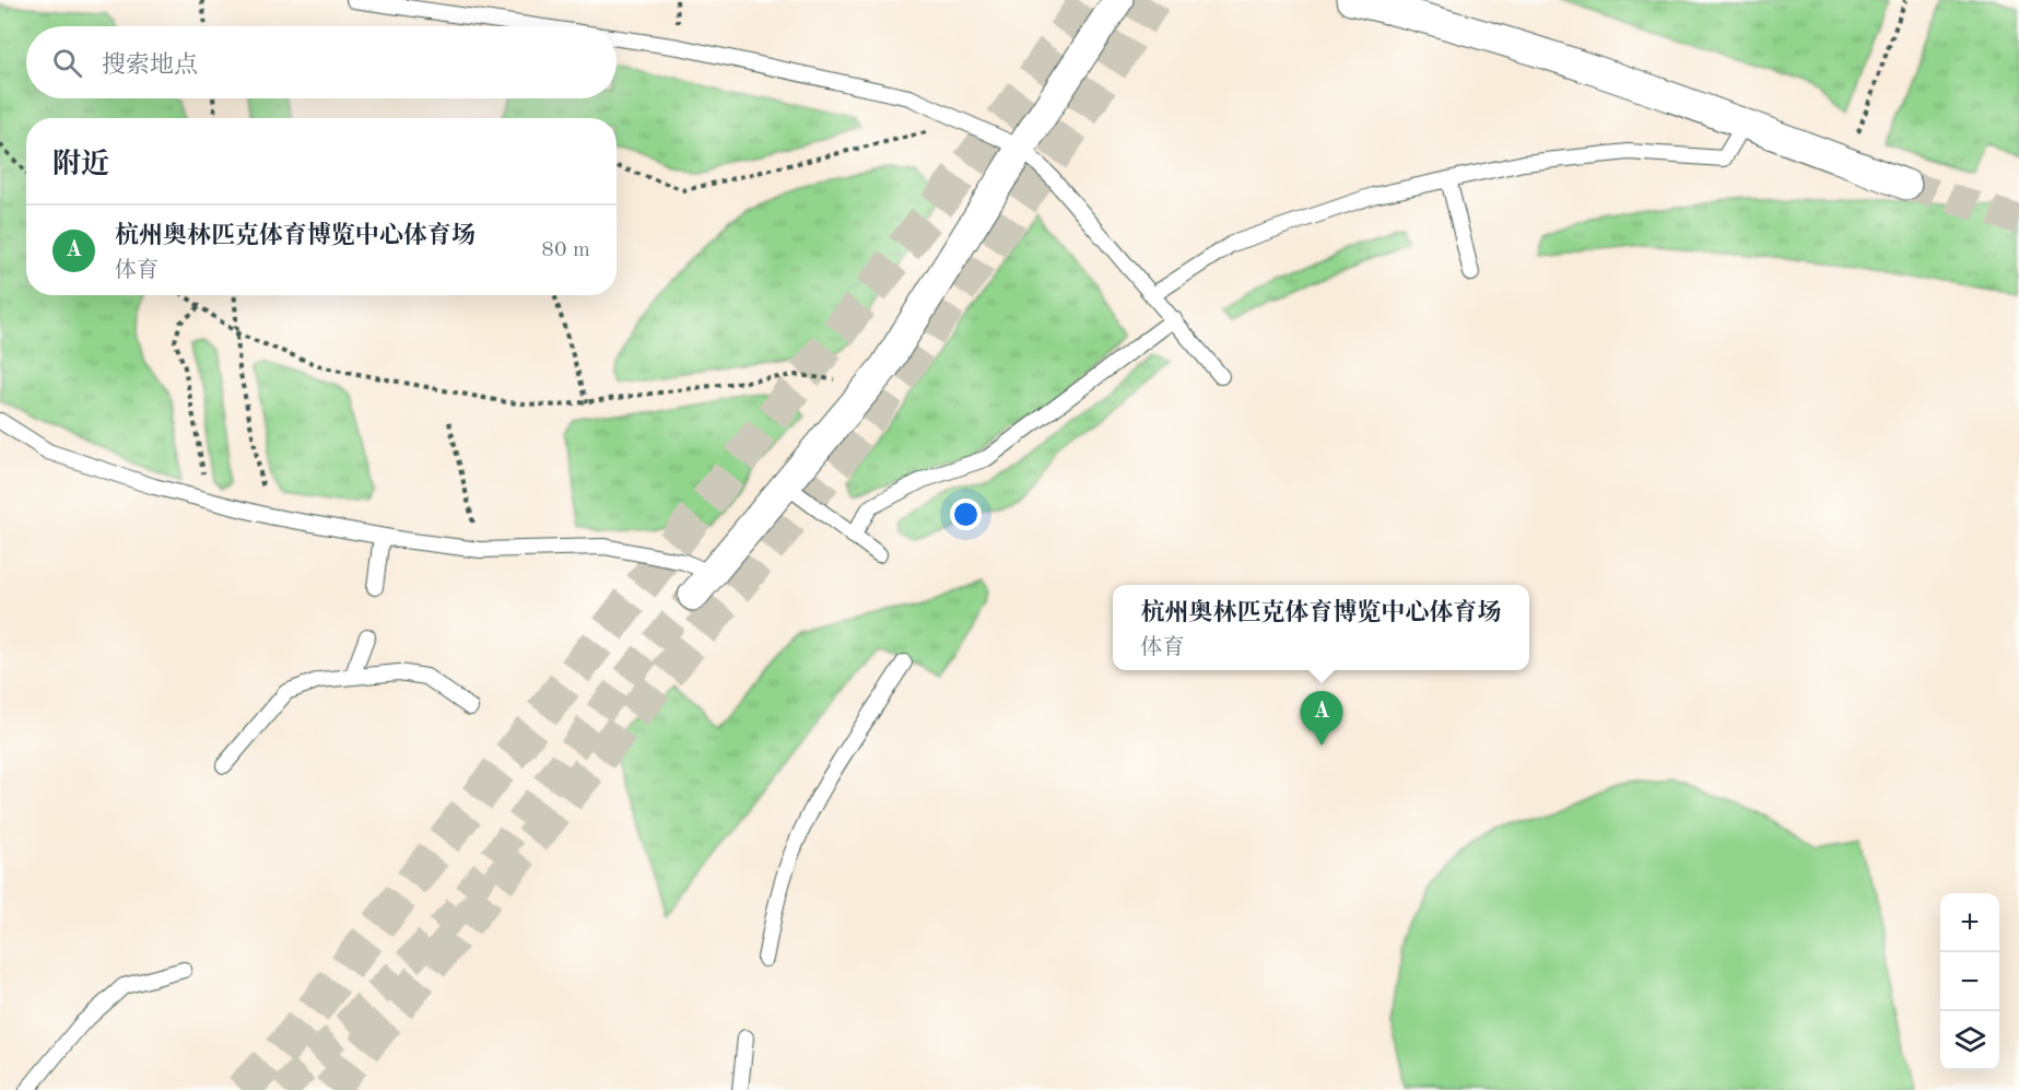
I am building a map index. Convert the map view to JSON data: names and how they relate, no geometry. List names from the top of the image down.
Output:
{
  "page": {
    "search": "搜索地点",
    "heading": "附近",
    "list": [
      {
        "mark": "A",
        "name": "杭州奥林匹克体育博览中心体育场",
        "note": "体育",
        "value": "80 m"
      }
    ],
    "popup": ["杭州奥林匹克体育博览中心体育场", "体育"],
    "pins": "A",
    "map_buttons": ["+", "−"]
  }
}
